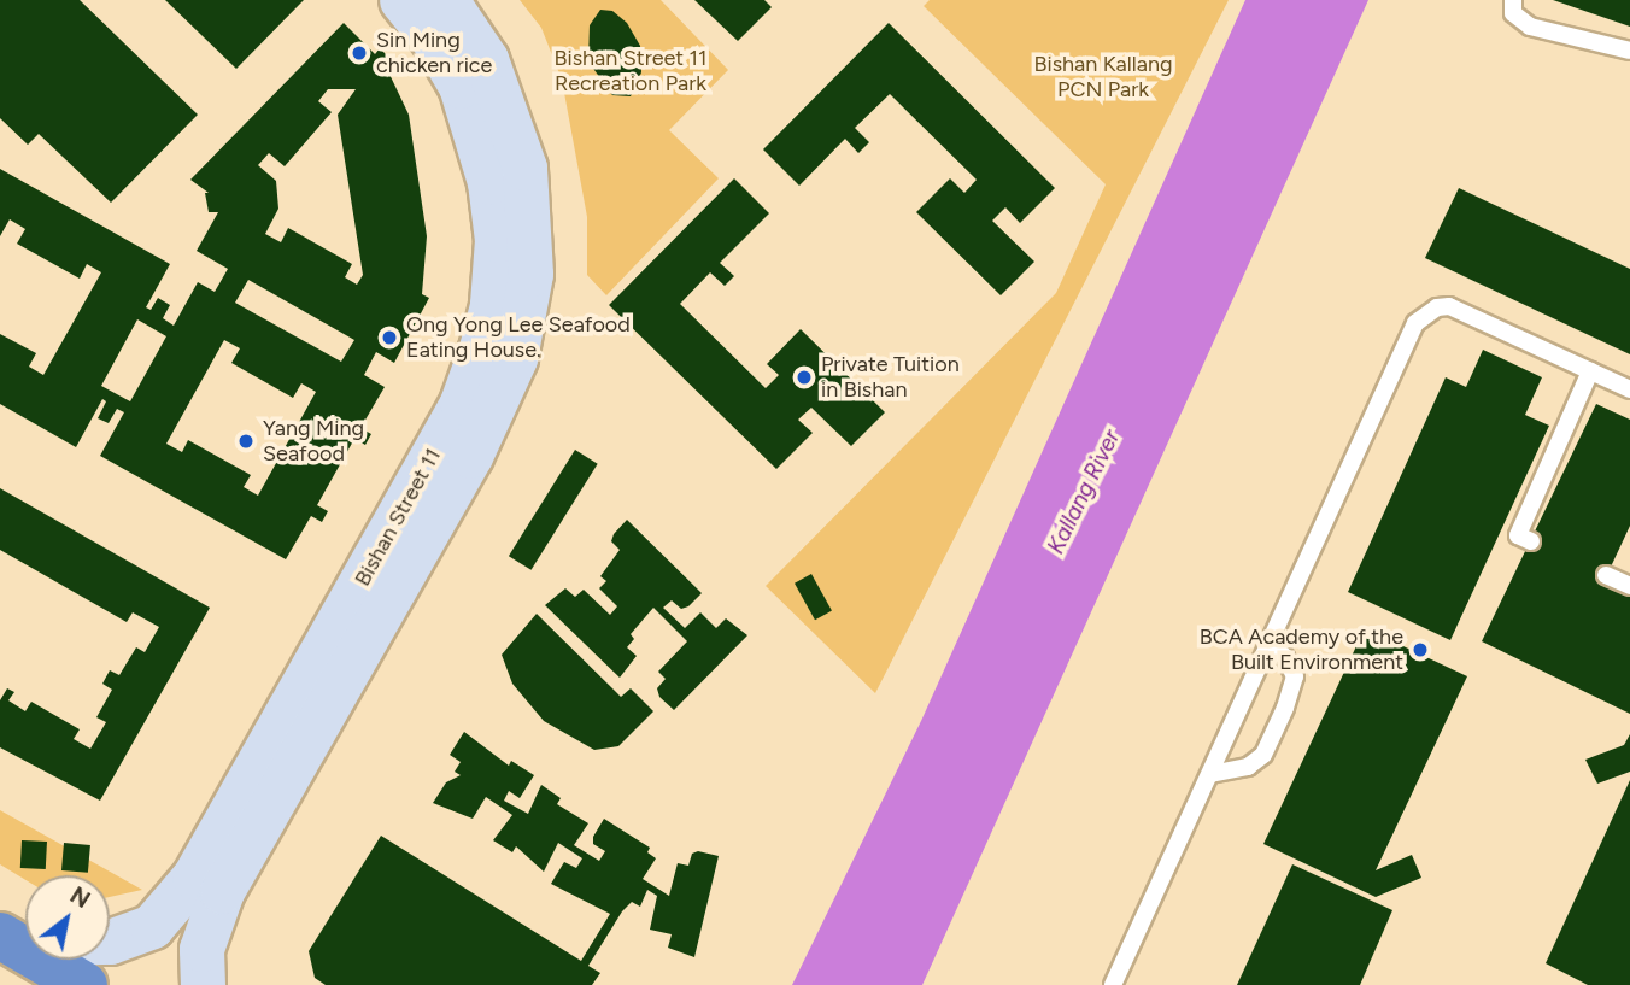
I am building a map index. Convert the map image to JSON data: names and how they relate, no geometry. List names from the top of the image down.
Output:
{
  "streets": {
    "street": ["Bishan Street 11"]
  },
  "water": ["Kallang River"],
  "parks": ["Bishan Street 11 Recreation Park", "Bishan Kallang PCN Park"],
  "places": [
    "Sin Ming chicken rice",
    "Ong Yong Lee Seafood Eating House.",
    "Private Tuition in Bishan",
    "Yang Ming Seafood",
    "BCA Academy of the Built Environment"
  ],
  "north": "top right"
}
